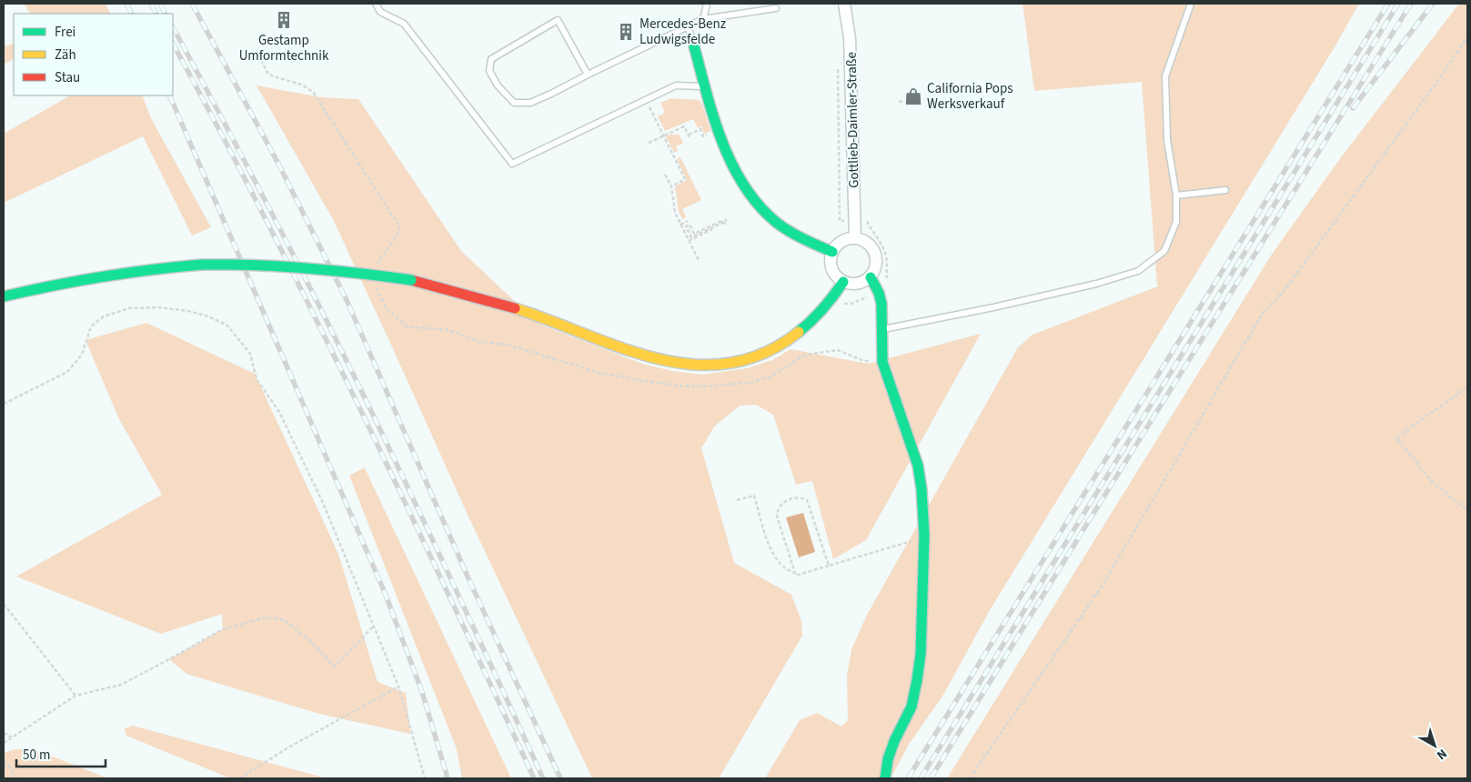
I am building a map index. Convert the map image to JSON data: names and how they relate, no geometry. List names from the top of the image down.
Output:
{
  "streets": {
    "street": ["Gottlieb-Daimler-Straße"]
  },
  "places": {
    "building": ["Gestamp Umformtechnik", "Mercedes-Benz Ludwigsfelde"],
    "shop": ["California Pops Werksverkauf"]
  },
  "legend": ["Frei", "Zäh", "Stau"],
  "scale_bar": "50 m",
  "north": "bottom right"
}
